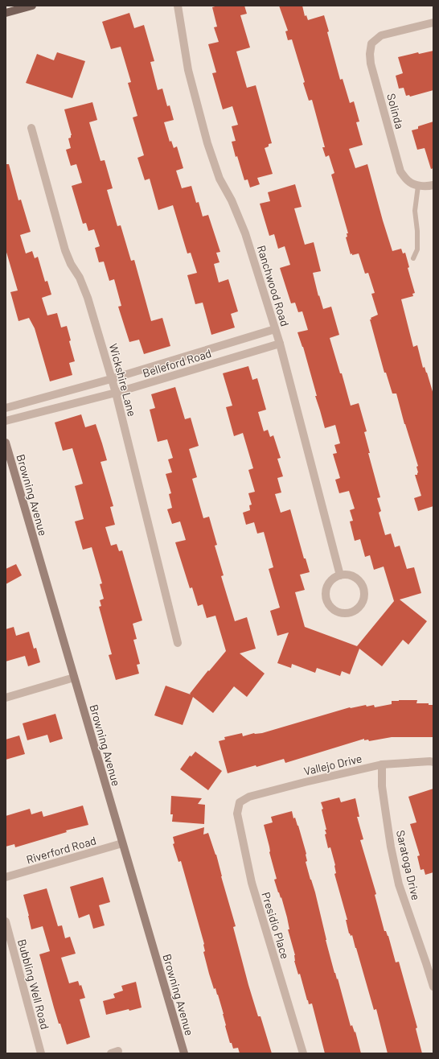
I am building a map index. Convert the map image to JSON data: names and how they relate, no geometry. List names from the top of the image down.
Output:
{
  "streets": {
    "street": [
      "Solinda",
      "Ranchwood Road",
      "Belleford Road",
      "Wickshire Lane",
      "Browning Avenue",
      "Vallejo Drive",
      "Riverford Road",
      "Saratoga Drive",
      "Presidio Place",
      "Bubbling Well Road"
    ]
  },
  "crossings": [
    ["Ranchwood Road", "Belleford Road"],
    ["Belleford Road", "Wickshire Lane"],
    ["Browning Avenue", "Riverford Road"],
    ["Vallejo Drive", "Saratoga Drive"],
    ["Vallejo Drive", "Presidio Place"]
  ]
}
